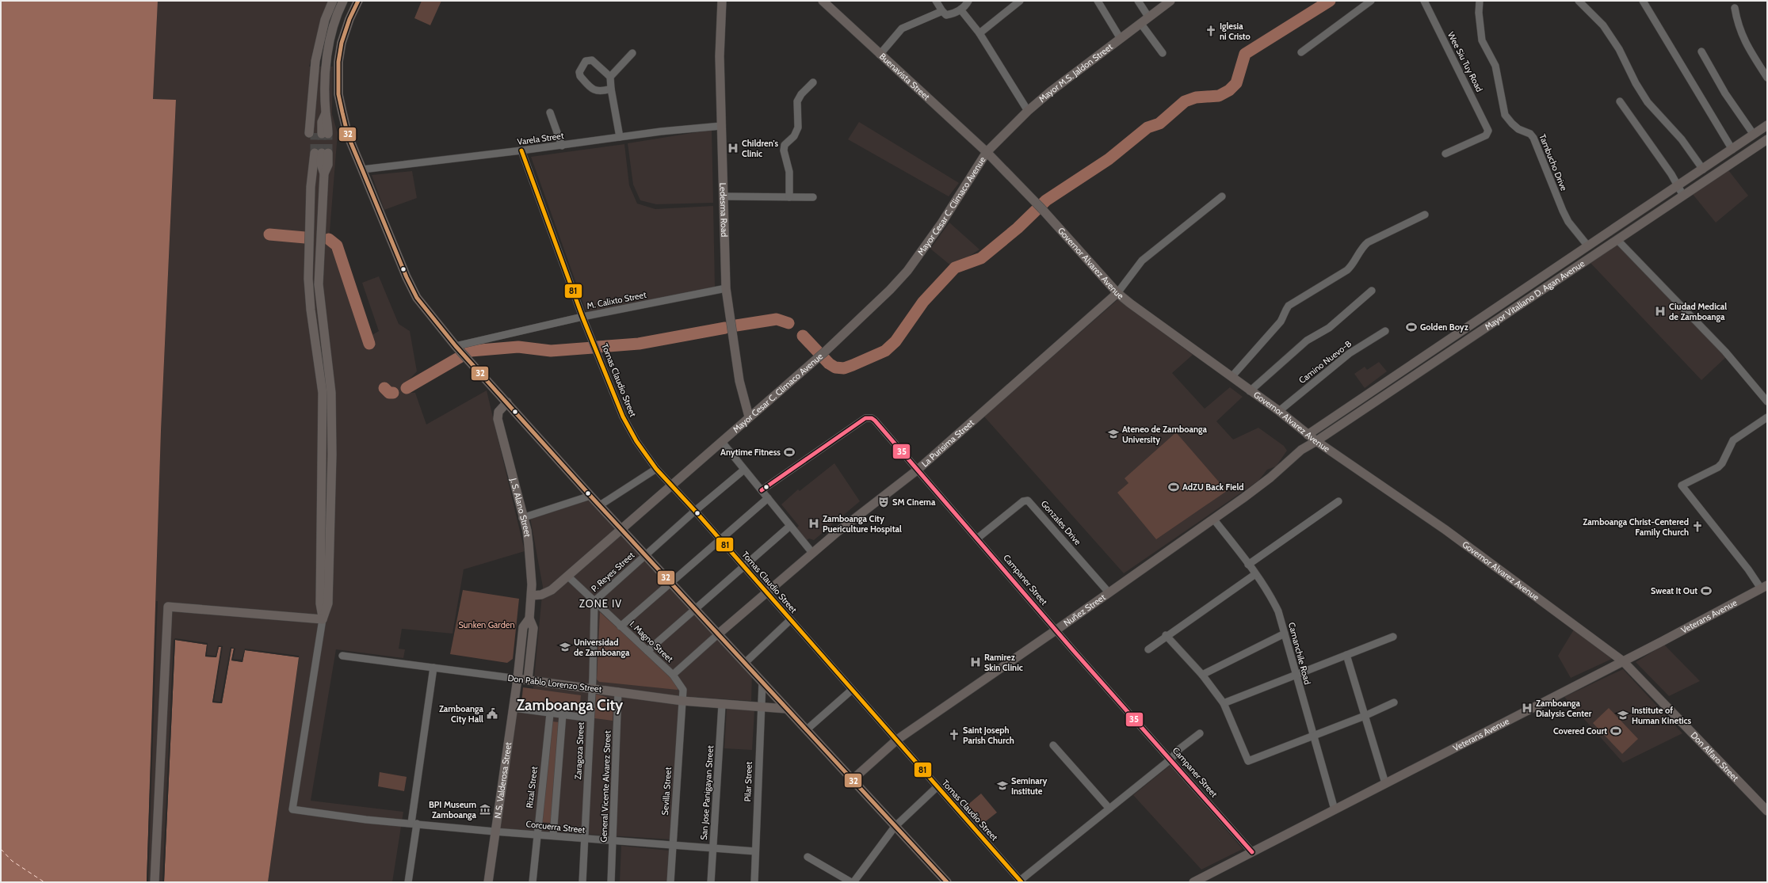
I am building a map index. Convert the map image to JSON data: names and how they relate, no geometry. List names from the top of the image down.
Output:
{
  "streets": {
    "main road": [
      "Mayor M.S. Jaldon Street",
      "Buenavista Street",
      "Mayor Cesar C. Climaco Avenue",
      "Ledesma Road",
      "Governor Alvarez Avenue",
      "Mayor Vitaliano D. Agan Avenue",
      "La Purisima Street",
      "J. S. Alano Street",
      "Nuñez Street",
      "Veterans Avenue",
      "Don Pablo Lorenzo Street",
      "Don Alfaro Street",
      "N.S. Valderosa Street"
    ],
    "street": [
      "Wee Siu Tuy Road",
      "Varela Street",
      "Tambucho Drive",
      "M. Calixto Street",
      "Camino Nuevo-B",
      "Tomas Claudio Street",
      "Gonzales Drive",
      "P. Reyes Street",
      "Campaner Street",
      "I. Magno Street",
      "Camanchile Road",
      "Zaragoza Street",
      "Pilar Street",
      "General Vicente Alvarez Street",
      "Rizal Street",
      "Sevilla Street",
      "San Jose Panigayan Street",
      "Corcuerra Street"
    ]
  },
  "crossings": [
    ["Mayor M.S. Jaldon Street", "Buenavista Street"],
    ["Mayor M.S. Jaldon Street", "Mayor Cesar C. Climaco Avenue"],
    ["Mayor M.S. Jaldon Street", "Governor Alvarez Avenue"],
    ["Buenavista Street", "Mayor Cesar C. Climaco Avenue"],
    ["Buenavista Street", "Governor Alvarez Avenue"],
    ["Varela Street", "Ledesma Road"],
    ["Varela Street", "Tomas Claudio Street"],
    ["Tambucho Drive", "Mayor Vitaliano D. Agan Avenue"],
    ["Mayor Cesar C. Climaco Avenue", "Ledesma Road"],
    ["Mayor Cesar C. Climaco Avenue", "Governor Alvarez Avenue"],
    ["Mayor Cesar C. Climaco Avenue", "Tomas Claudio Street"],
    ["Mayor Cesar C. Climaco Avenue", "J. S. Alano Street"],
    ["Mayor Cesar C. Climaco Avenue", "I. Magno Street"],
    ["Ledesma Road", "M. Calixto Street"],
    ["Governor Alvarez Avenue", "Mayor Vitaliano D. Agan Avenue"],
    ["Governor Alvarez Avenue", "Camino Nuevo-B"],
    ["Governor Alvarez Avenue", "La Purisima Street"],
    ["Governor Alvarez Avenue", "Veterans Avenue"],
    ["Governor Alvarez Avenue", "Don Alfaro Street"],
    ["Mayor Vitaliano D. Agan Avenue", "Nuñez Street"],
    ["M. Calixto Street", "Tomas Claudio Street"],
    ["Tomas Claudio Street", "La Purisima Street"],
    ["Tomas Claudio Street", "P. Reyes Street"],
    ["Tomas Claudio Street", "Nuñez Street"],
    ["La Purisima Street", "Campaner Street"],
    ["La Purisima Street", "I. Magno Street"],
    ["J. S. Alano Street", "Don Pablo Lorenzo Street"],
    ["J. S. Alano Street", "N.S. Valderosa Street"],
    ["Gonzales Drive", "Campaner Street"],
    ["Gonzales Drive", "Nuñez Street"],
    ["P. Reyes Street", "I. Magno Street"],
    ["P. Reyes Street", "Zaragoza Street"],
    ["Campaner Street", "Nuñez Street"],
    ["Campaner Street", "Veterans Avenue"],
    ["Nuñez Street", "Camanchile Road"],
    ["Veterans Avenue", "Camanchile Road"],
    ["Veterans Avenue", "Don Alfaro Street"],
    ["I. Magno Street", "Don Pablo Lorenzo Street"],
    ["I. Magno Street", "Zaragoza Street"],
    ["I. Magno Street", "Sevilla Street"],
    ["Don Pablo Lorenzo Street", "Zaragoza Street"],
    ["Don Pablo Lorenzo Street", "N.S. Valderosa Street"],
    ["Don Pablo Lorenzo Street", "Pilar Street"],
    ["Don Pablo Lorenzo Street", "General Vicente Alvarez Street"],
    ["Don Pablo Lorenzo Street", "Sevilla Street"],
    ["Don Pablo Lorenzo Street", "San Jose Panigayan Street"],
    ["Zaragoza Street", "Corcuerra Street"],
    ["N.S. Valderosa Street", "Corcuerra Street"],
    ["Pilar Street", "Corcuerra Street"],
    ["General Vicente Alvarez Street", "Corcuerra Street"],
    ["Rizal Street", "Corcuerra Street"],
    ["Sevilla Street", "Corcuerra Street"],
    ["San Jose Panigayan Street", "Corcuerra Street"]
  ],
  "districts": ["ZONE IV", "Zamboanga City"],
  "parks": ["Sunken Garden"],
  "places": {
    "church": ["Iglesia ni Cristo", "Zamboanga Christ-Centered Family Church", "Saint Joseph Parish Church"],
    "hospital": [
      "Children's Clinic",
      "Ciudad Medical de Zamboanga",
      "Zamboanga City Puericulture Hospital",
      "Ramirez Skin Clinic",
      "Zamboanga Dialysis Center"
    ],
    "sports": [
      "Golden Boyz",
      "Anytime Fitness",
      "AdZU Back Field",
      "Sweat It Out",
      "Covered Court"
    ],
    "school or university": [
      "Ateneo de Zamboanga University",
      "Universidad de Zamboanga",
      "Institute of Human Kinetics",
      "Seminary Institute"
    ],
    "theatre": ["SM Cinema"],
    "public building": ["Zamboanga City Hall"],
    "museum": ["BPI Museum Zamboanga"]
  },
  "lines": ["transit line 32", "transit line 81", "transit line 35"]
}
